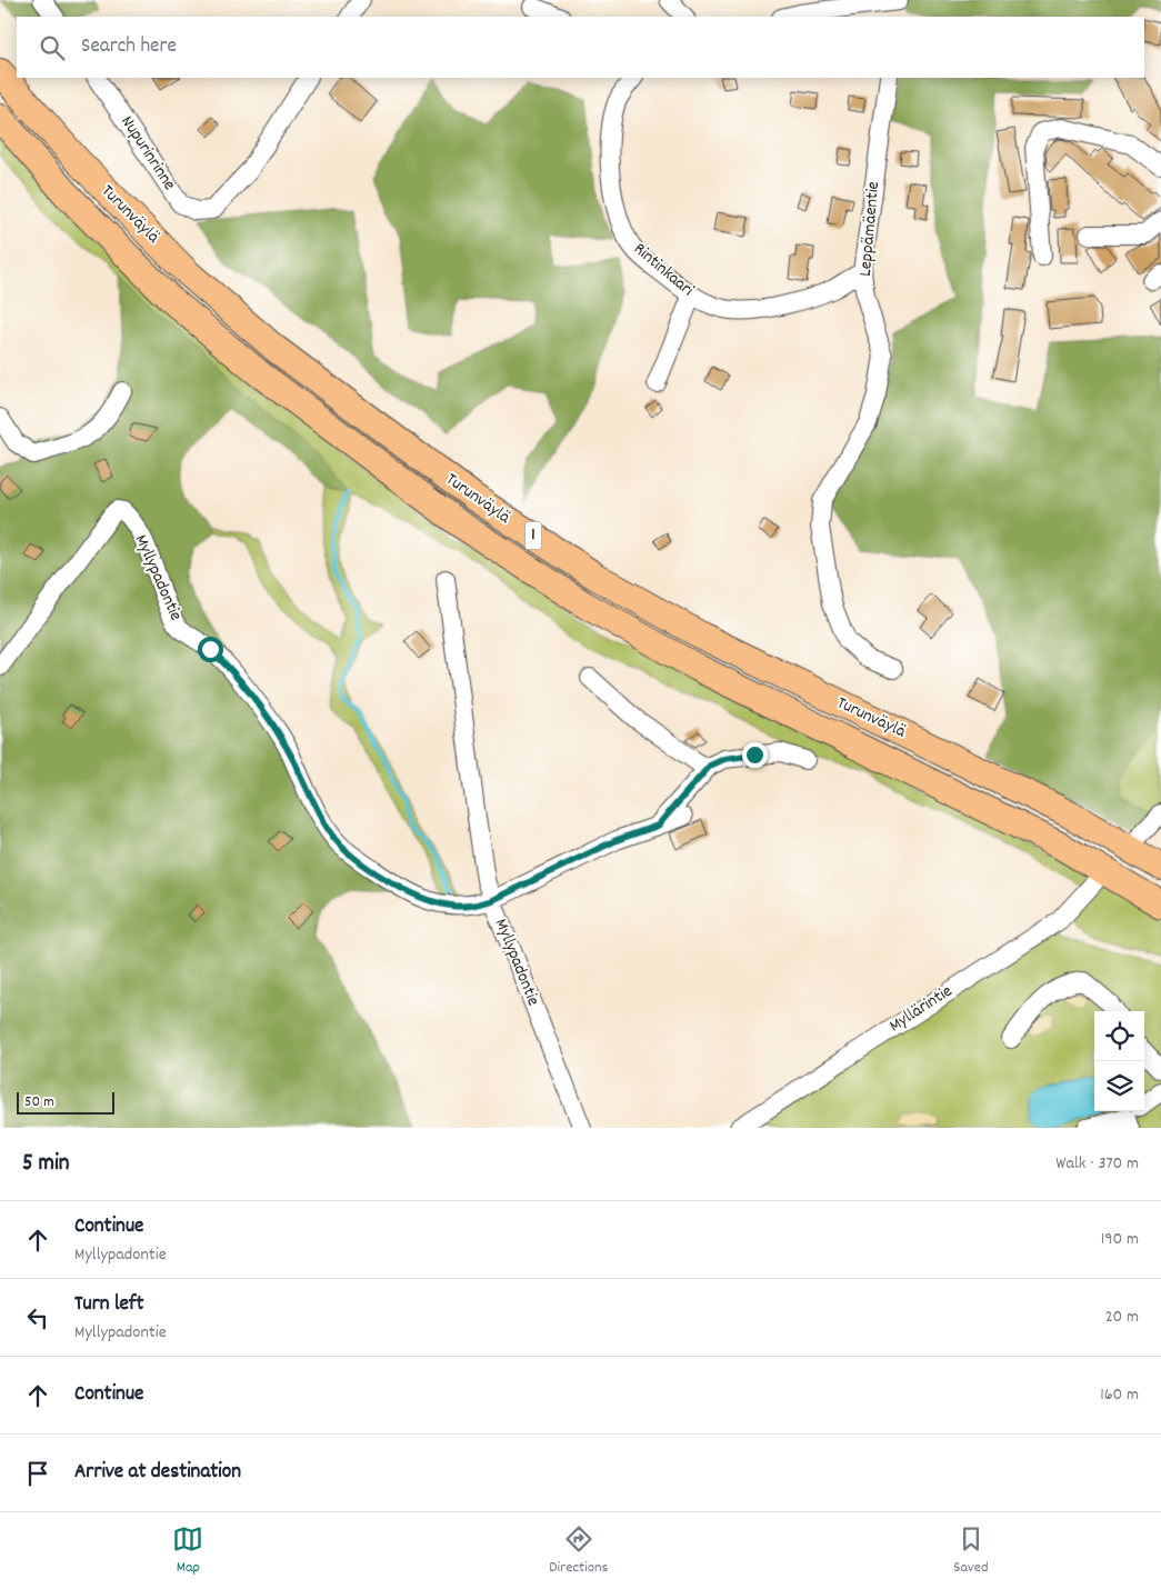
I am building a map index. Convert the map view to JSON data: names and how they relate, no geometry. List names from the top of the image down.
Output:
{
  "streets": {
    "highway": ["Turunväylä", "1"],
    "street": [
      "Nupurinrinne",
      "Leppämäentie",
      "Rintinkaari",
      "Myllypadontie",
      "Myllärintie"
    ]
  },
  "crossings": [
    ["Leppämäentie", "Rintinkaari"]
  ],
  "scale_bar": "50 m",
  "page": {
    "search": "Search here",
    "scale": "50 m",
    "heading": ["5 min", "Walk · 370 m"],
    "list": [
      ["Continue", "Myllypadontie", "190 m"],
      ["Turn left", "Myllypadontie", "20 m"],
      ["Continue", "160 m"],
      "Arrive at destination"
    ],
    "nav": ["Map", "Directions", "Saved"]
  }
}
